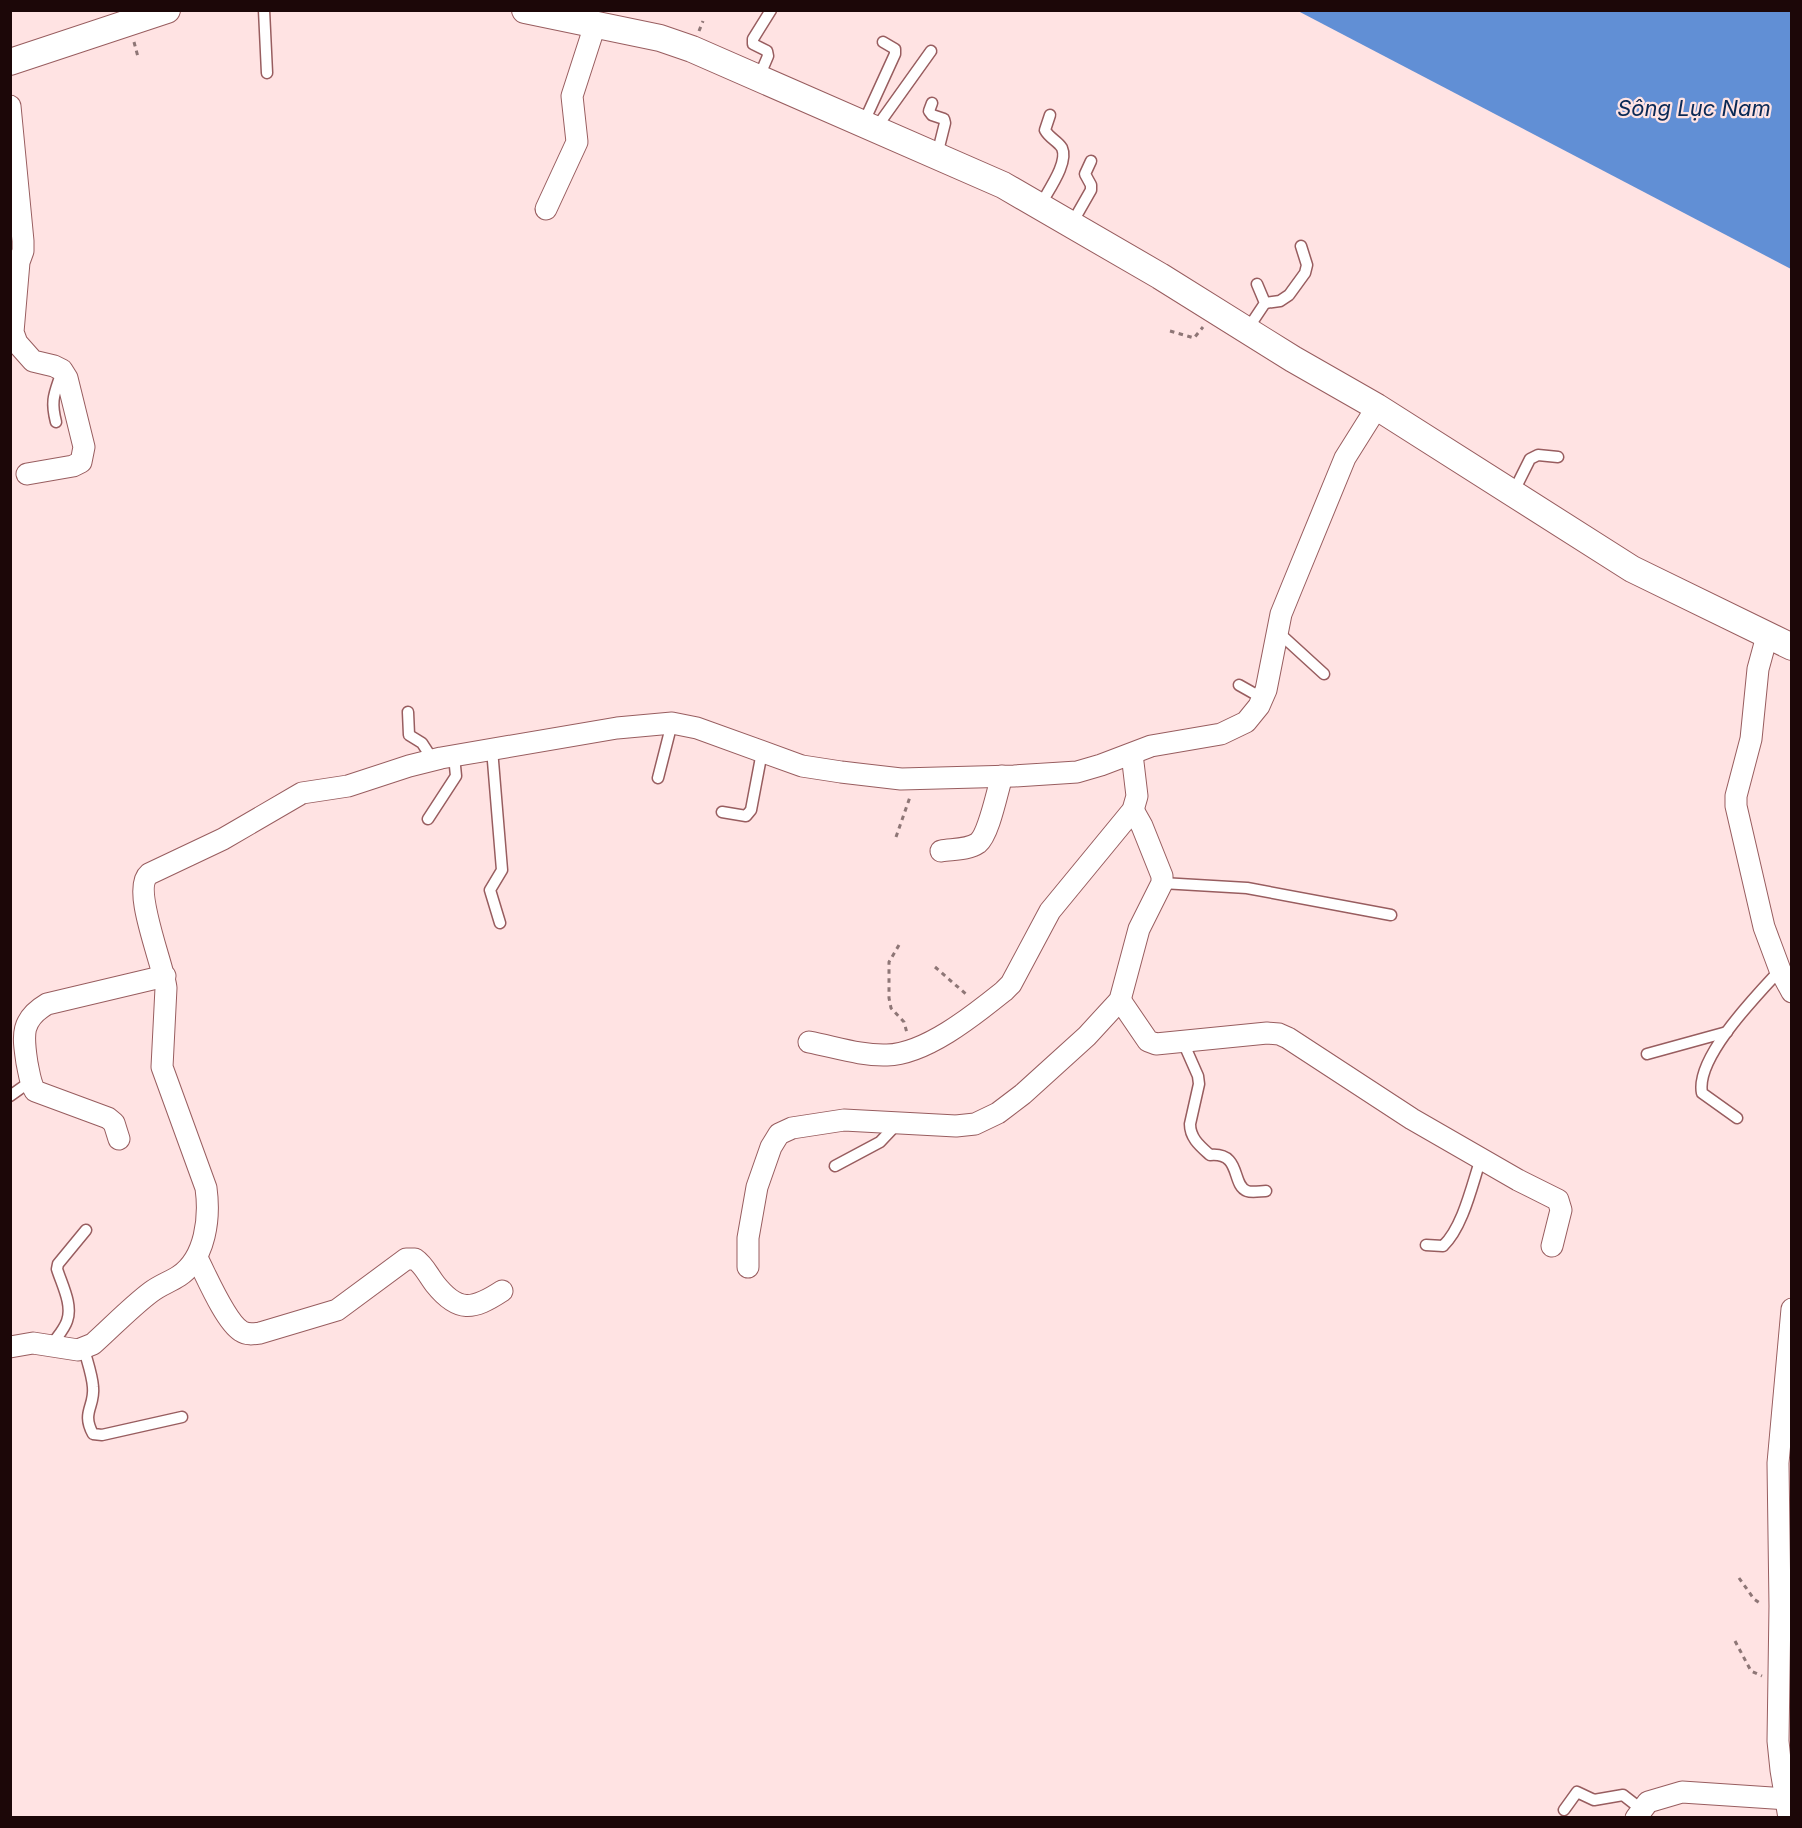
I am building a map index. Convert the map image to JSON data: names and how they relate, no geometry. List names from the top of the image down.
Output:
{
  "water": ["Sông Lục Nam"]
}
